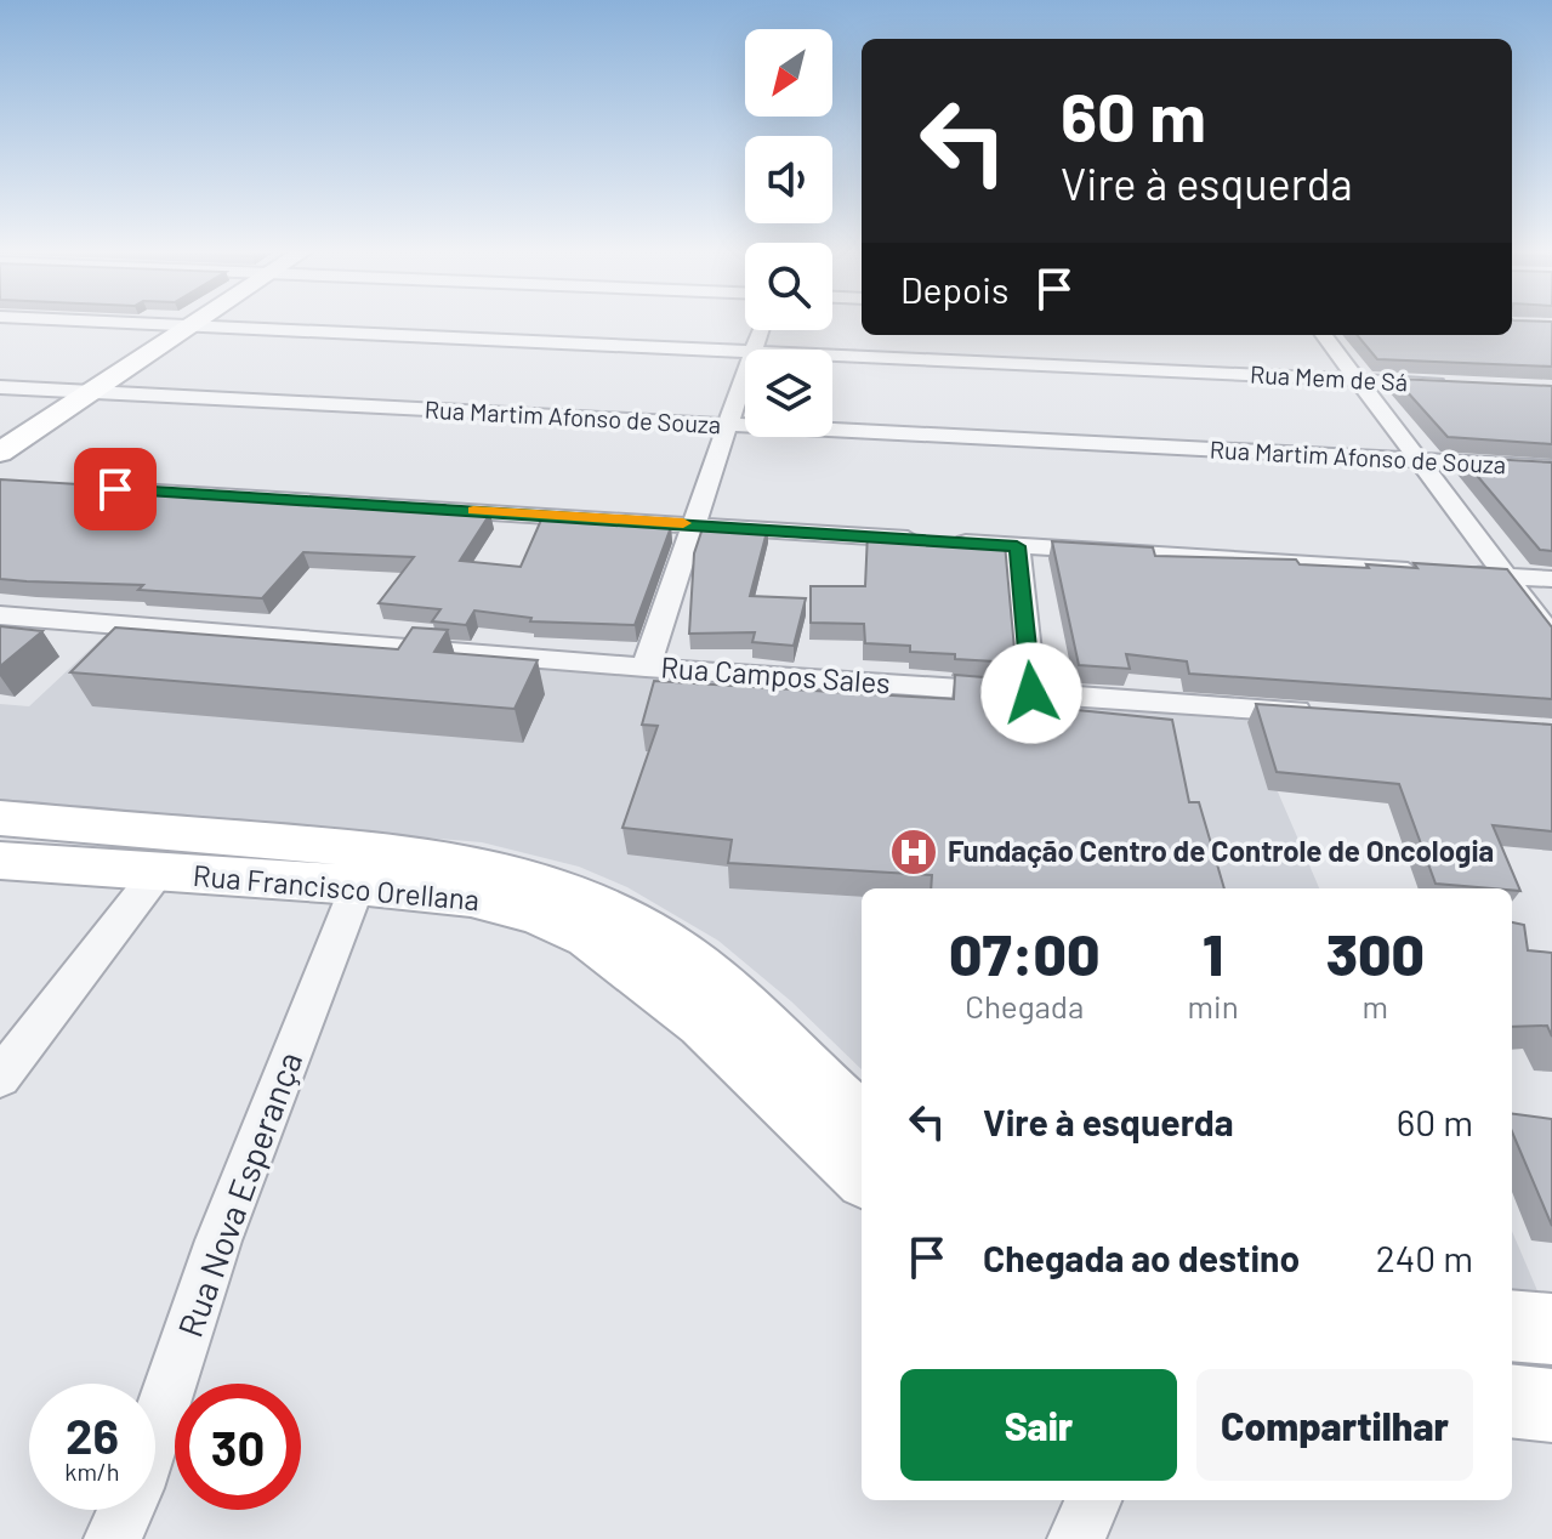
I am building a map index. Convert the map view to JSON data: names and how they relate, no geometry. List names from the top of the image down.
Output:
{
  "streets": {
    "street": [
      "Rua Mem de Sá",
      "Rua Martim Afonso de Souza",
      "Rua Campos Sales",
      "Rua Francisco Orellana",
      "Rua Nova Esperança"
    ]
  },
  "crossings": [
    ["Rua Francisco Orellana", "Rua Nova Esperança"]
  ],
  "places": {
    "hospital": ["Fundação Centro de Controle de Oncologia"]
  },
  "north": "bottom left",
  "page": {
    "turn": ["60 m", "Vire à esquerda"],
    "then": "Depois",
    "eta": [
      "07:00",
      "Chegada",
      "1",
      "min",
      "300",
      "m"
    ],
    "list": [
      {
        "name": "Vire à esquerda",
        "value": "60 m"
      },
      {
        "name": "Chegada ao destino",
        "value": "240 m"
      }
    ],
    "buttons": ["Sair", "Compartilhar"],
    "speed": "26 km/h",
    "limit": "30"
  }
}
